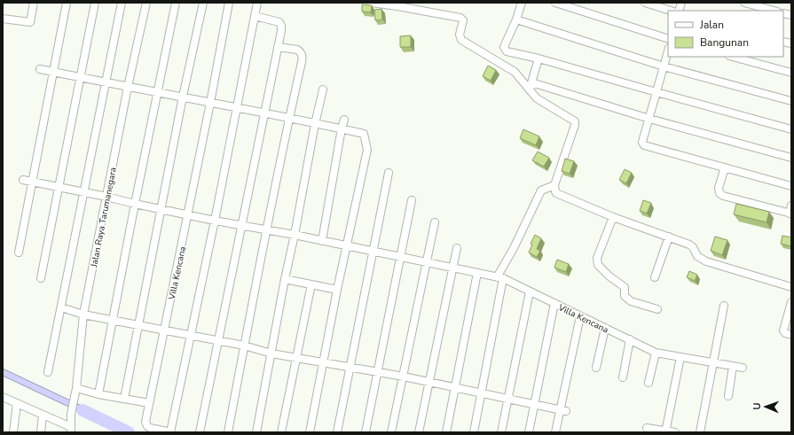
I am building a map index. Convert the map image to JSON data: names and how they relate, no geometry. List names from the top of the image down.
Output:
{
  "streets": {
    "street": ["Jalan Raya Tarumanegara", "Villa Kencana"]
  },
  "crossings": [
    ["Jalan Raya Tarumanegara", "Villa Kencana"]
  ],
  "legend": ["Jalan", "Bangunan"],
  "north": "left"
}
